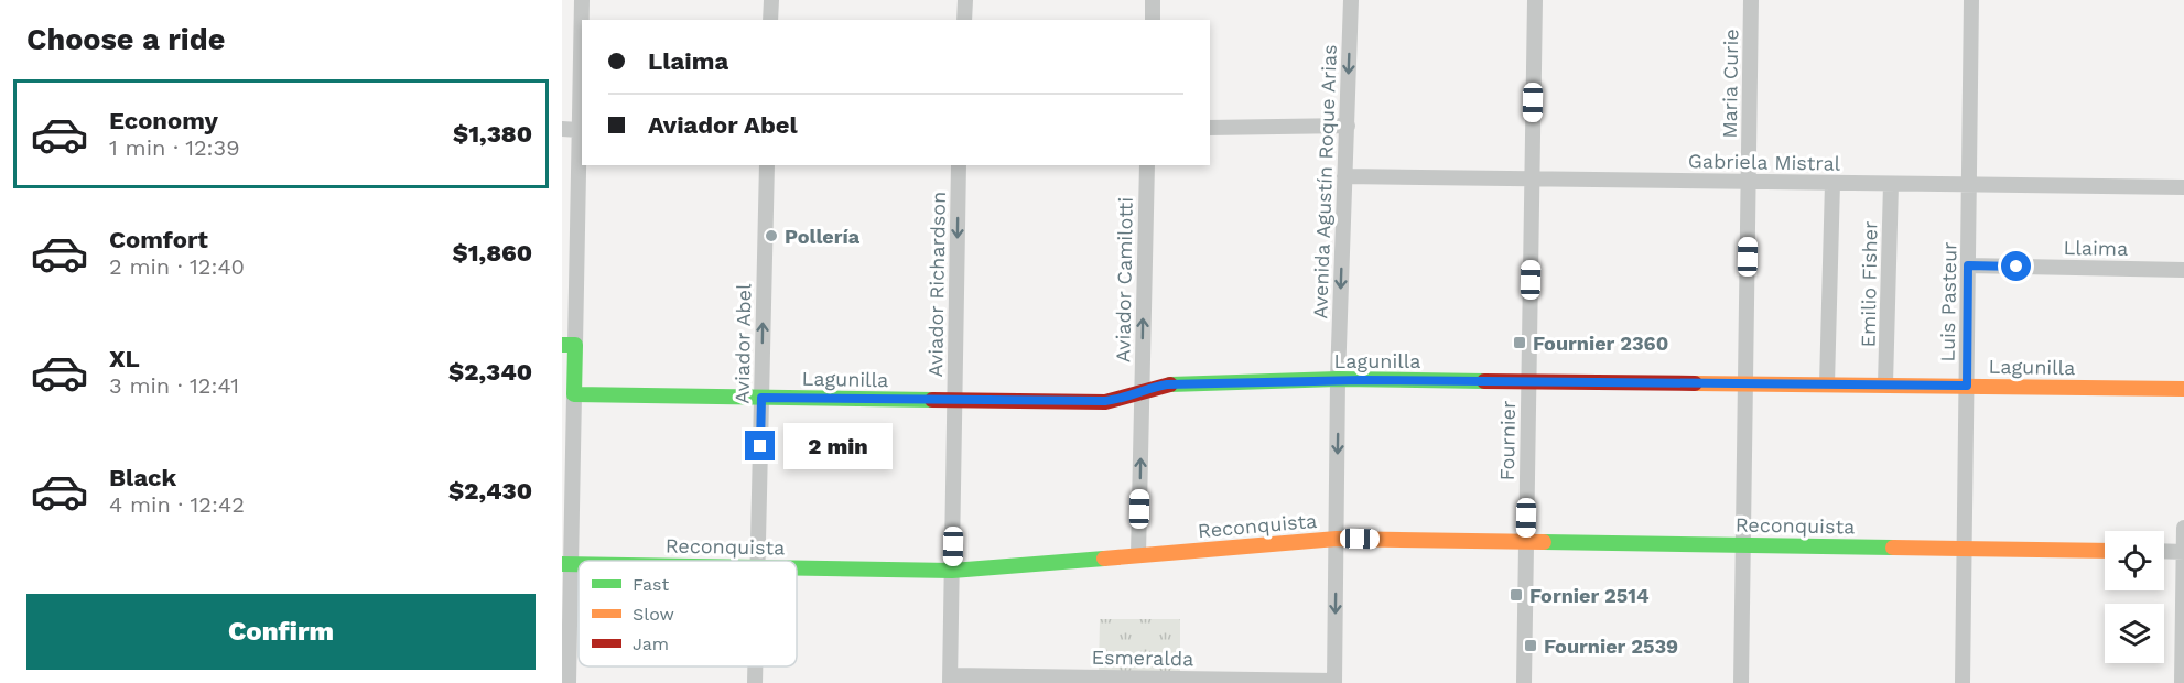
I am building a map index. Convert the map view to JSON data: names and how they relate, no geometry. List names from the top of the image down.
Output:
{
  "streets": {
    "main road": ["Lagunilla", "Reconquista"],
    "street": [
      "Maria Curie",
      "Gabriela Mistral",
      "Avenida Agustín Roque Arias",
      "Llaima",
      "Aviador Camilotti",
      "Aviador Richardson",
      "Emilio Fisher",
      "Luis Pasteur",
      "Aviador Abel",
      "Fournier",
      "Esmeralda"
    ]
  },
  "crossings": [
    ["Maria Curie", "Gabriela Mistral"],
    ["Maria Curie", "Lagunilla"],
    ["Maria Curie", "Reconquista"],
    ["Gabriela Mistral", "Avenida Agustín Roque Arias"],
    ["Gabriela Mistral", "Emilio Fisher"],
    ["Gabriela Mistral", "Luis Pasteur"],
    ["Gabriela Mistral", "Fournier"],
    ["Avenida Agustín Roque Arias", "Lagunilla"],
    ["Avenida Agustín Roque Arias", "Reconquista"],
    ["Avenida Agustín Roque Arias", "Esmeralda"],
    ["Llaima", "Luis Pasteur"],
    ["Aviador Camilotti", "Lagunilla"],
    ["Aviador Camilotti", "Reconquista"],
    ["Aviador Richardson", "Lagunilla"],
    ["Aviador Richardson", "Reconquista"],
    ["Aviador Richardson", "Esmeralda"],
    ["Emilio Fisher", "Lagunilla"],
    ["Luis Pasteur", "Lagunilla"],
    ["Luis Pasteur", "Reconquista"],
    ["Aviador Abel", "Lagunilla"],
    ["Lagunilla", "Fournier"],
    ["Fournier", "Reconquista"]
  ],
  "one_way": [
    "Avenida Agustín Roque Arias",
    "Aviador Camilotti",
    "Aviador Richardson",
    "Aviador Abel"
  ],
  "places": {
    "other": ["Pollería"],
    "transit": ["Fournier 2360", "Fornier 2514", "Fournier 2539"]
  },
  "legend": ["Fast", "Slow", "Jam"],
  "page": {
    "heading": "Choose a ride",
    "banner": ["Llaima", "Aviador Abel"],
    "list": [
      {
        "name": "Economy",
        "note": "1 min · 12:39",
        "value": "$1,380"
      },
      {
        "name": "Comfort",
        "note": "2 min · 12:40",
        "value": "$1,860"
      },
      {
        "name": "XL",
        "note": "3 min · 12:41",
        "value": "$2,340"
      },
      {
        "name": "Black",
        "note": "4 min · 12:42",
        "value": "$2,430"
      }
    ],
    "bubble": "2 min",
    "buttons": "Confirm"
  }
}
